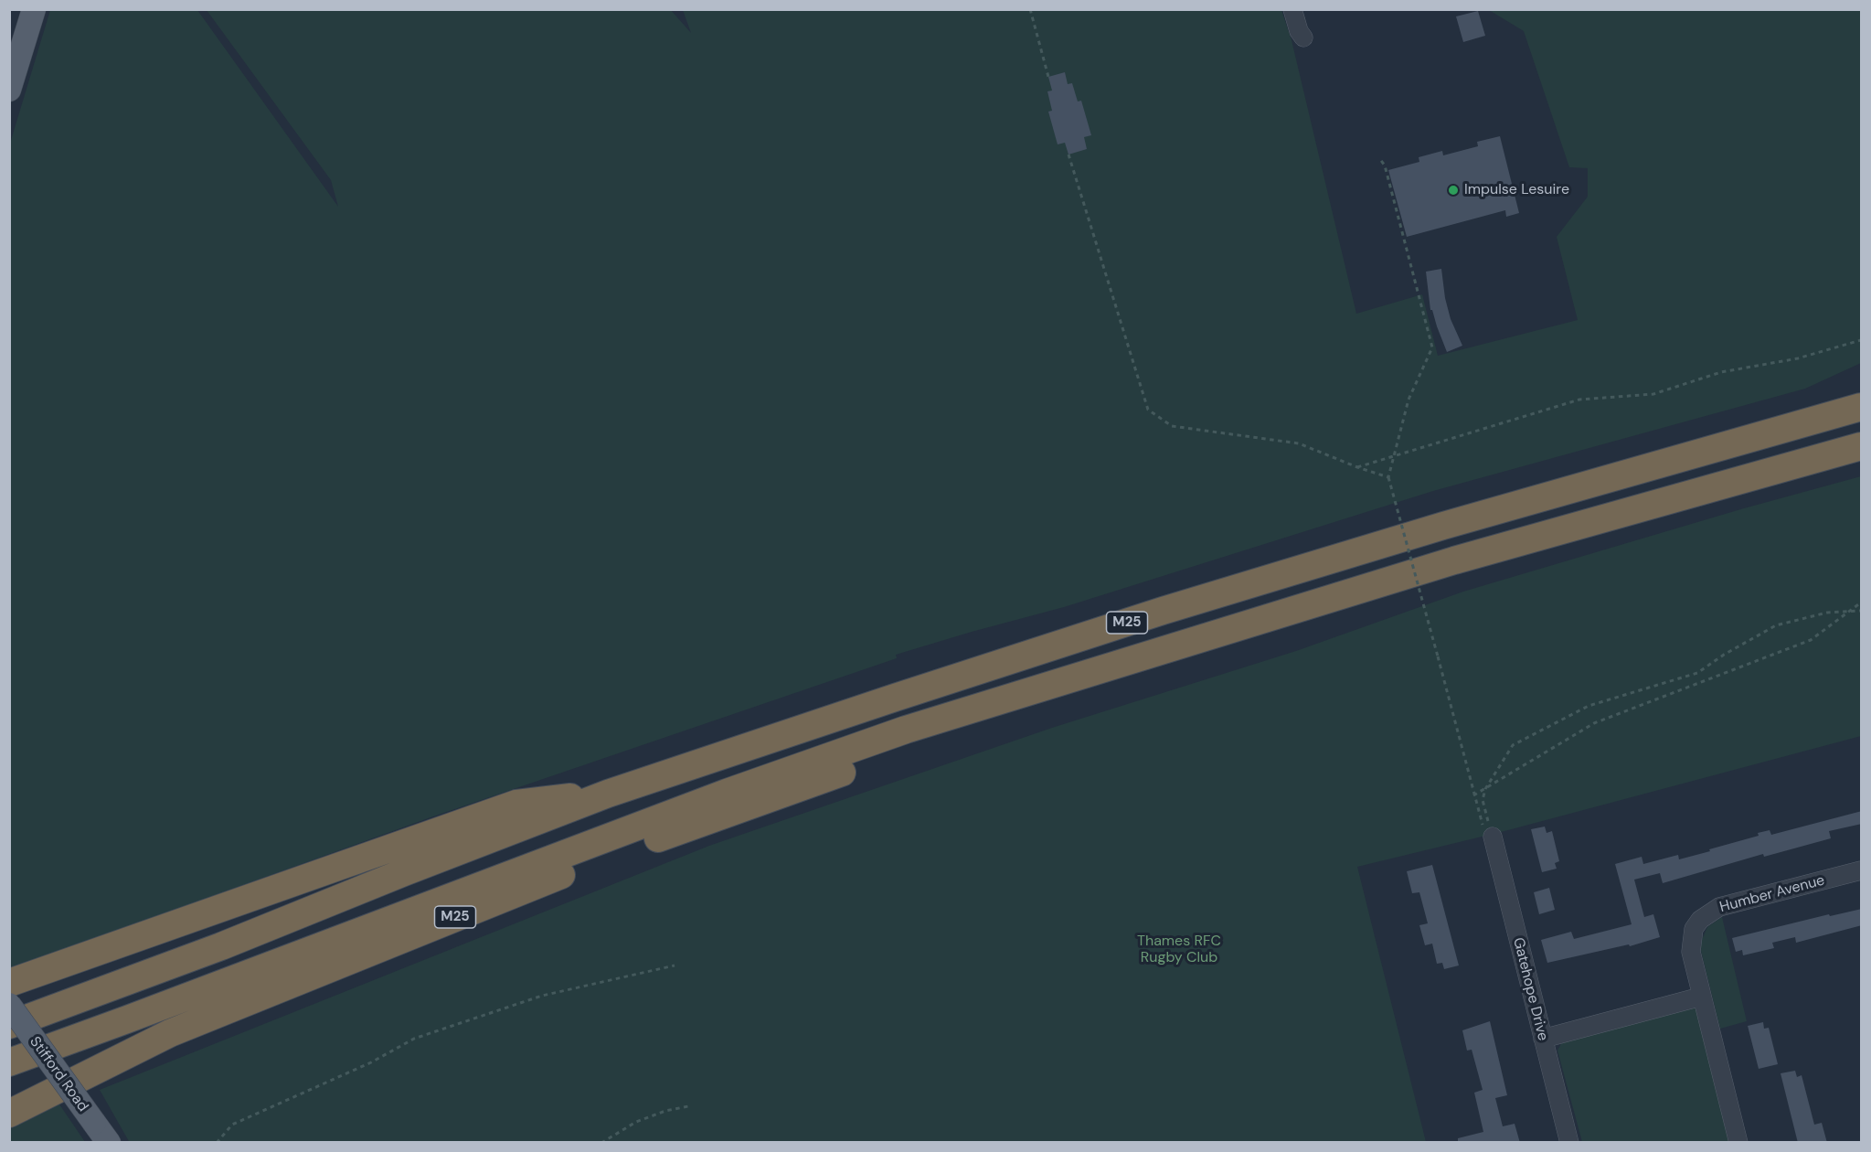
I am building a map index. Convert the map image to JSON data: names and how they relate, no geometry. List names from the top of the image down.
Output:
{
  "streets": {
    "highway": ["M25"],
    "main road": ["Stifford Road"],
    "street": ["Humber Avenue", "Gatehope Drive"]
  },
  "parks": ["Thames RFC Rugby Club"],
  "places": ["Impulse Lesuire"]
}
